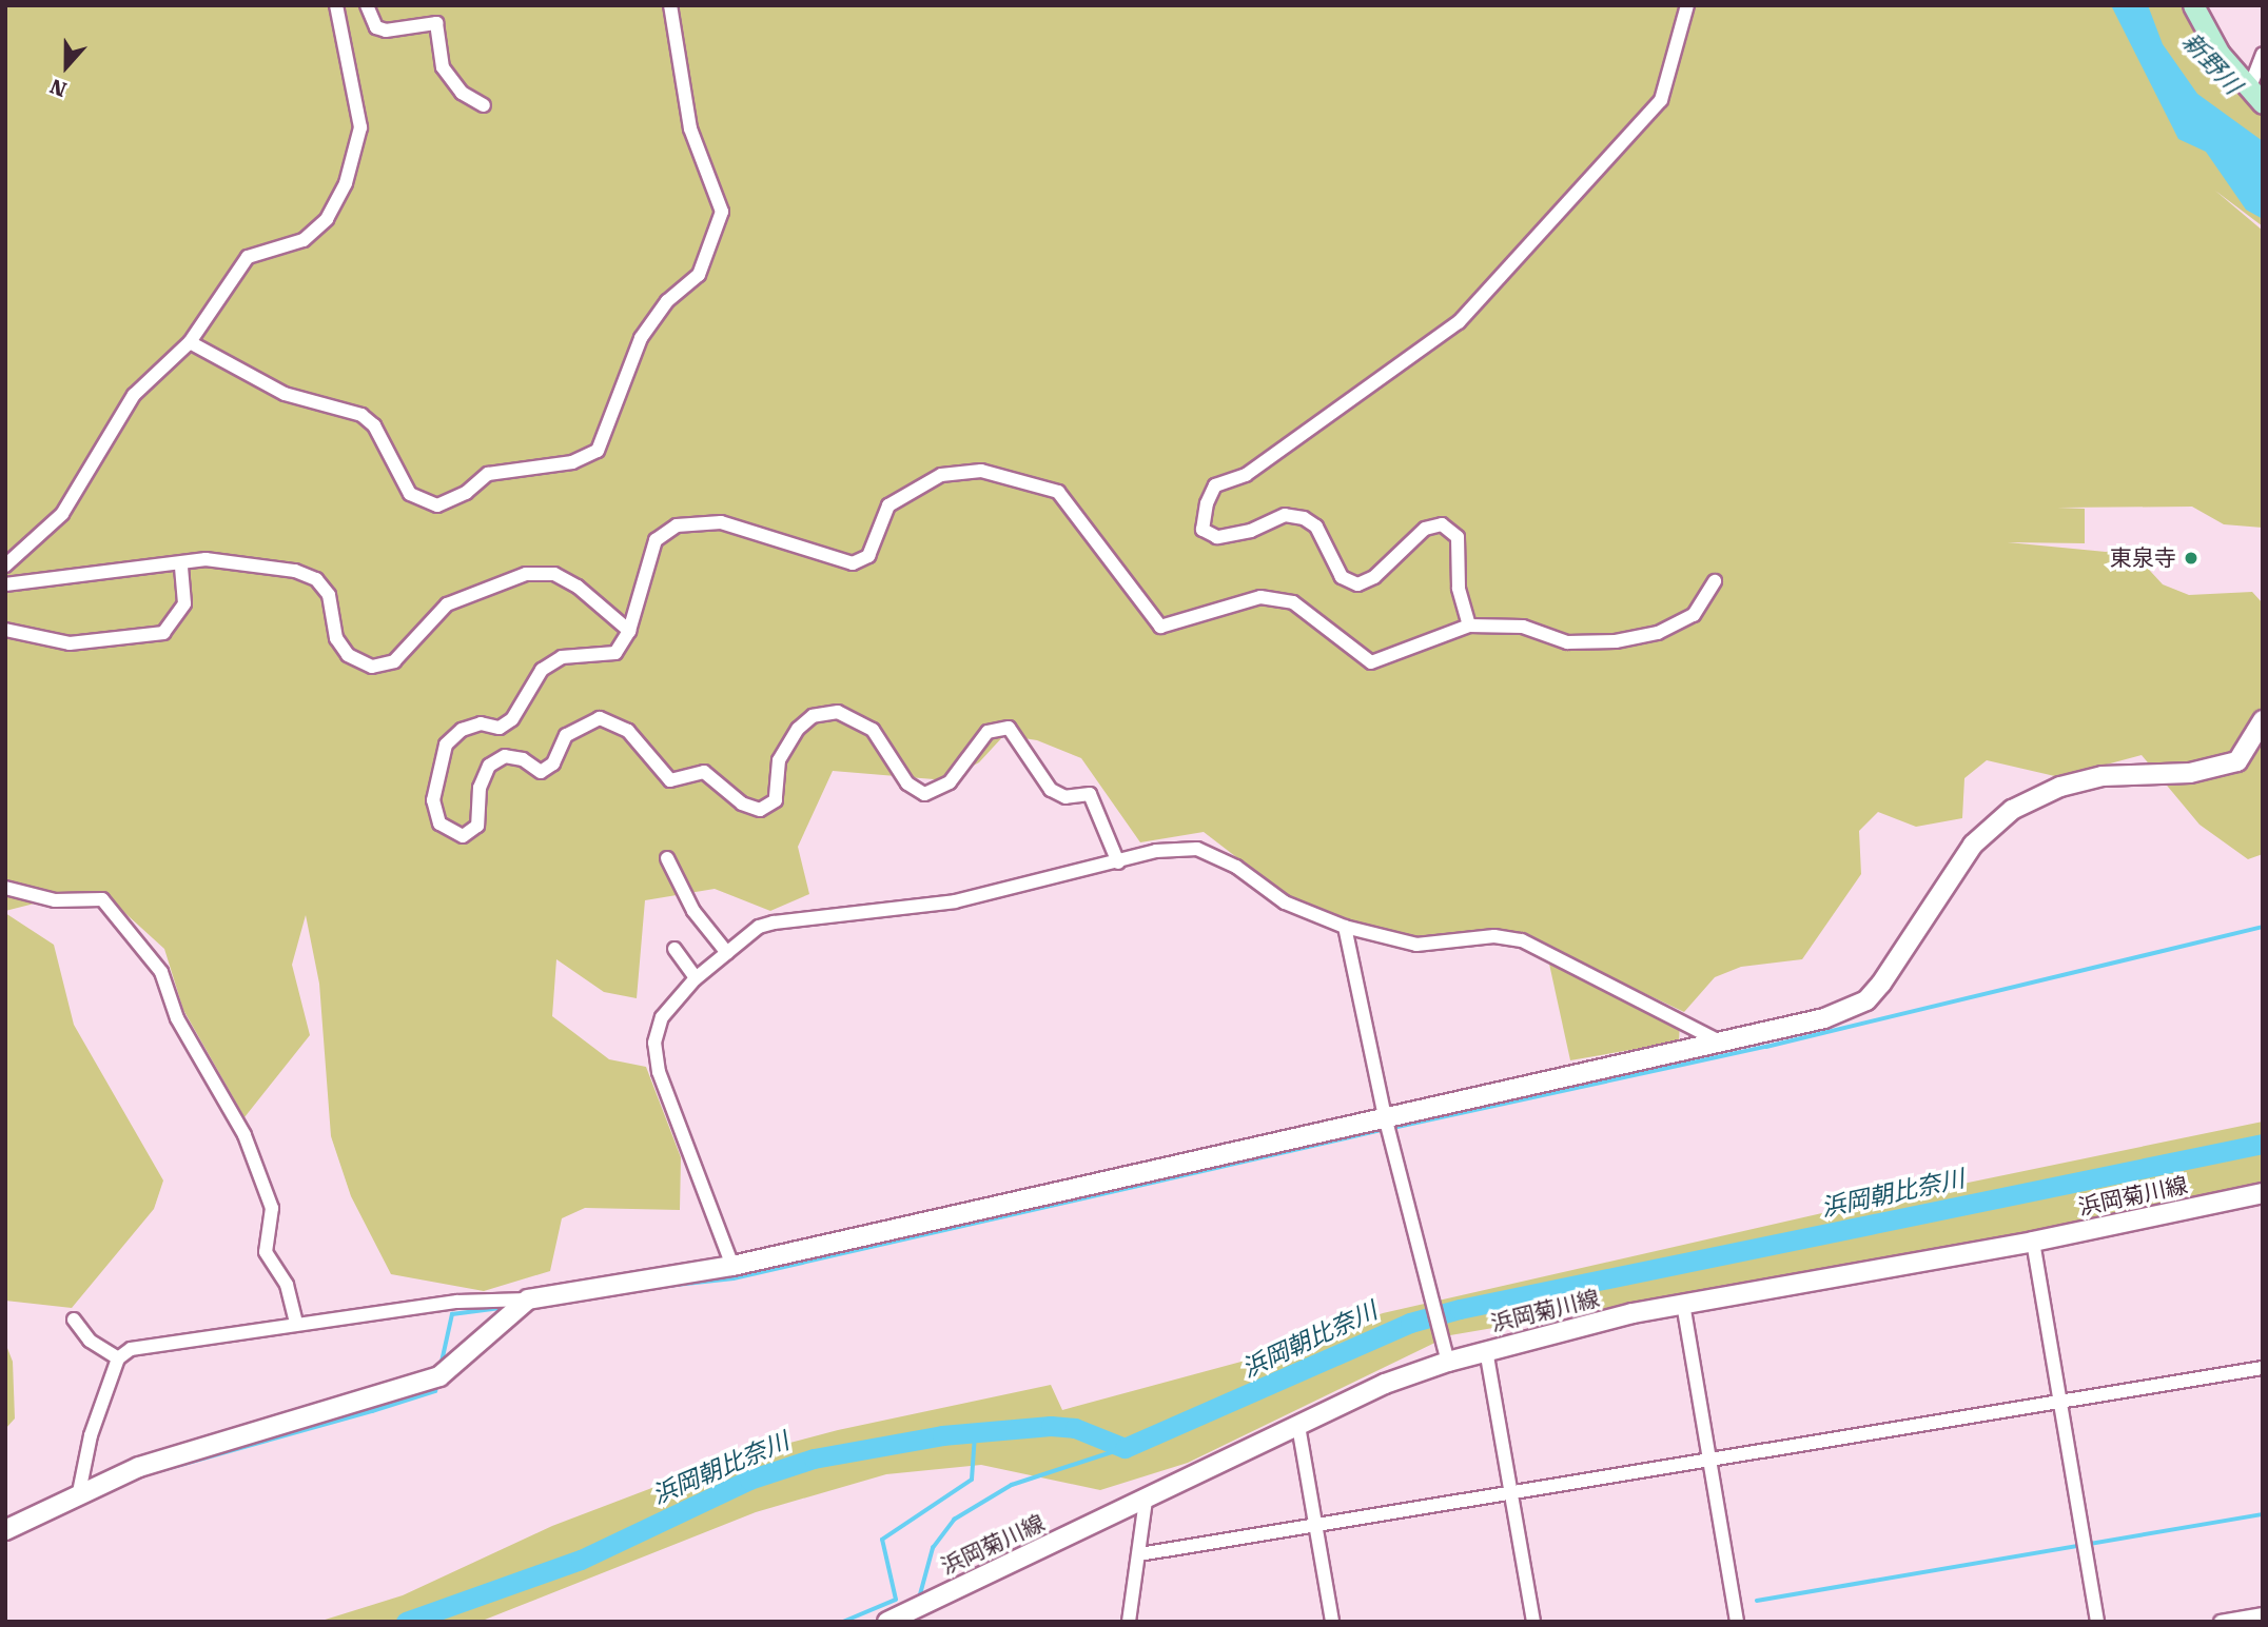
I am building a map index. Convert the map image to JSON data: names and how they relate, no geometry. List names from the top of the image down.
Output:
{
  "streets": {
    "street": ["浜岡菊川線"]
  },
  "water": ["新野川", "浜岡朝比奈川"],
  "places": ["東泉寺"],
  "north": "bottom"
}
